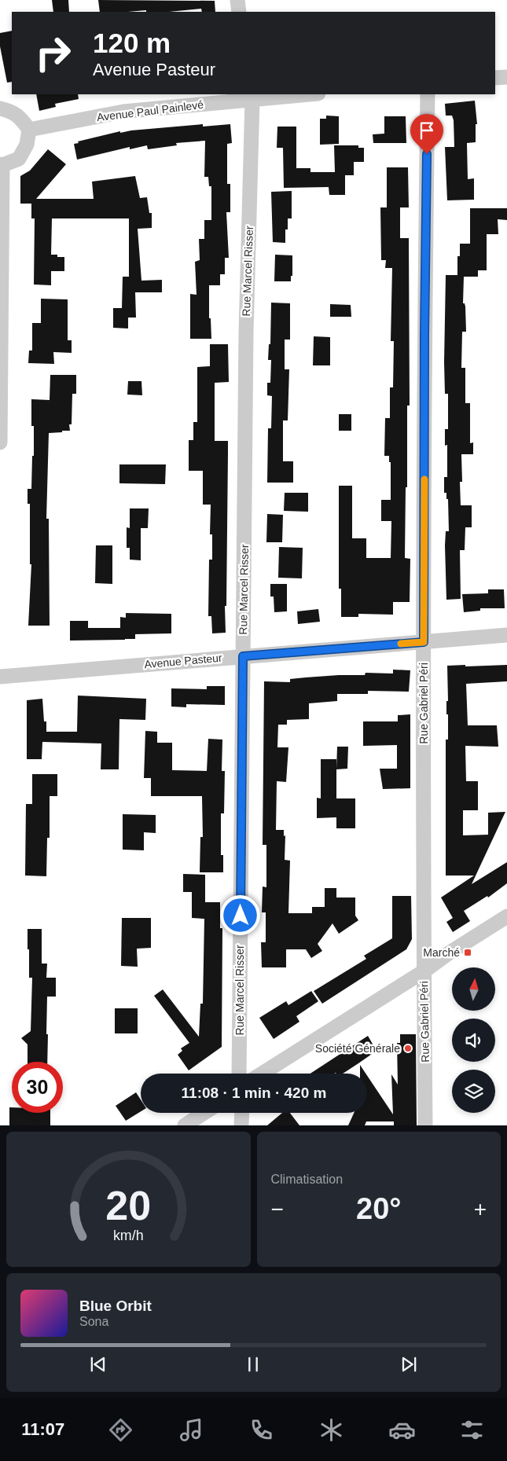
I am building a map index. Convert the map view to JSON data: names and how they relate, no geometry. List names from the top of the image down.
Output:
{
  "streets": {
    "street": [
      "Avenue Paul Painlevé",
      "Rue Marcel Risser",
      "Avenue Pasteur",
      "Rue Gabriel Péri"
    ]
  },
  "crossings": [
    ["Avenue Paul Painlevé", "Rue Marcel Risser"],
    ["Rue Marcel Risser", "Avenue Pasteur"],
    ["Avenue Pasteur", "Rue Gabriel Péri"]
  ],
  "places": {
    "transit": ["Marché"],
    "other": ["Société Générale"]
  },
  "north": "top",
  "page": {
    "turn": ["120 m", "Avenue Pasteur"],
    "limit": "30",
    "trip": "11:08 · 1 min · 420 m",
    "tile": "Climatisation",
    "heat": ["−", "20°", "+"],
    "song": ["Blue Orbit", "Sona"],
    "tabs": "11:07",
    "gauge": ["20", "km/h"]
  }
}
